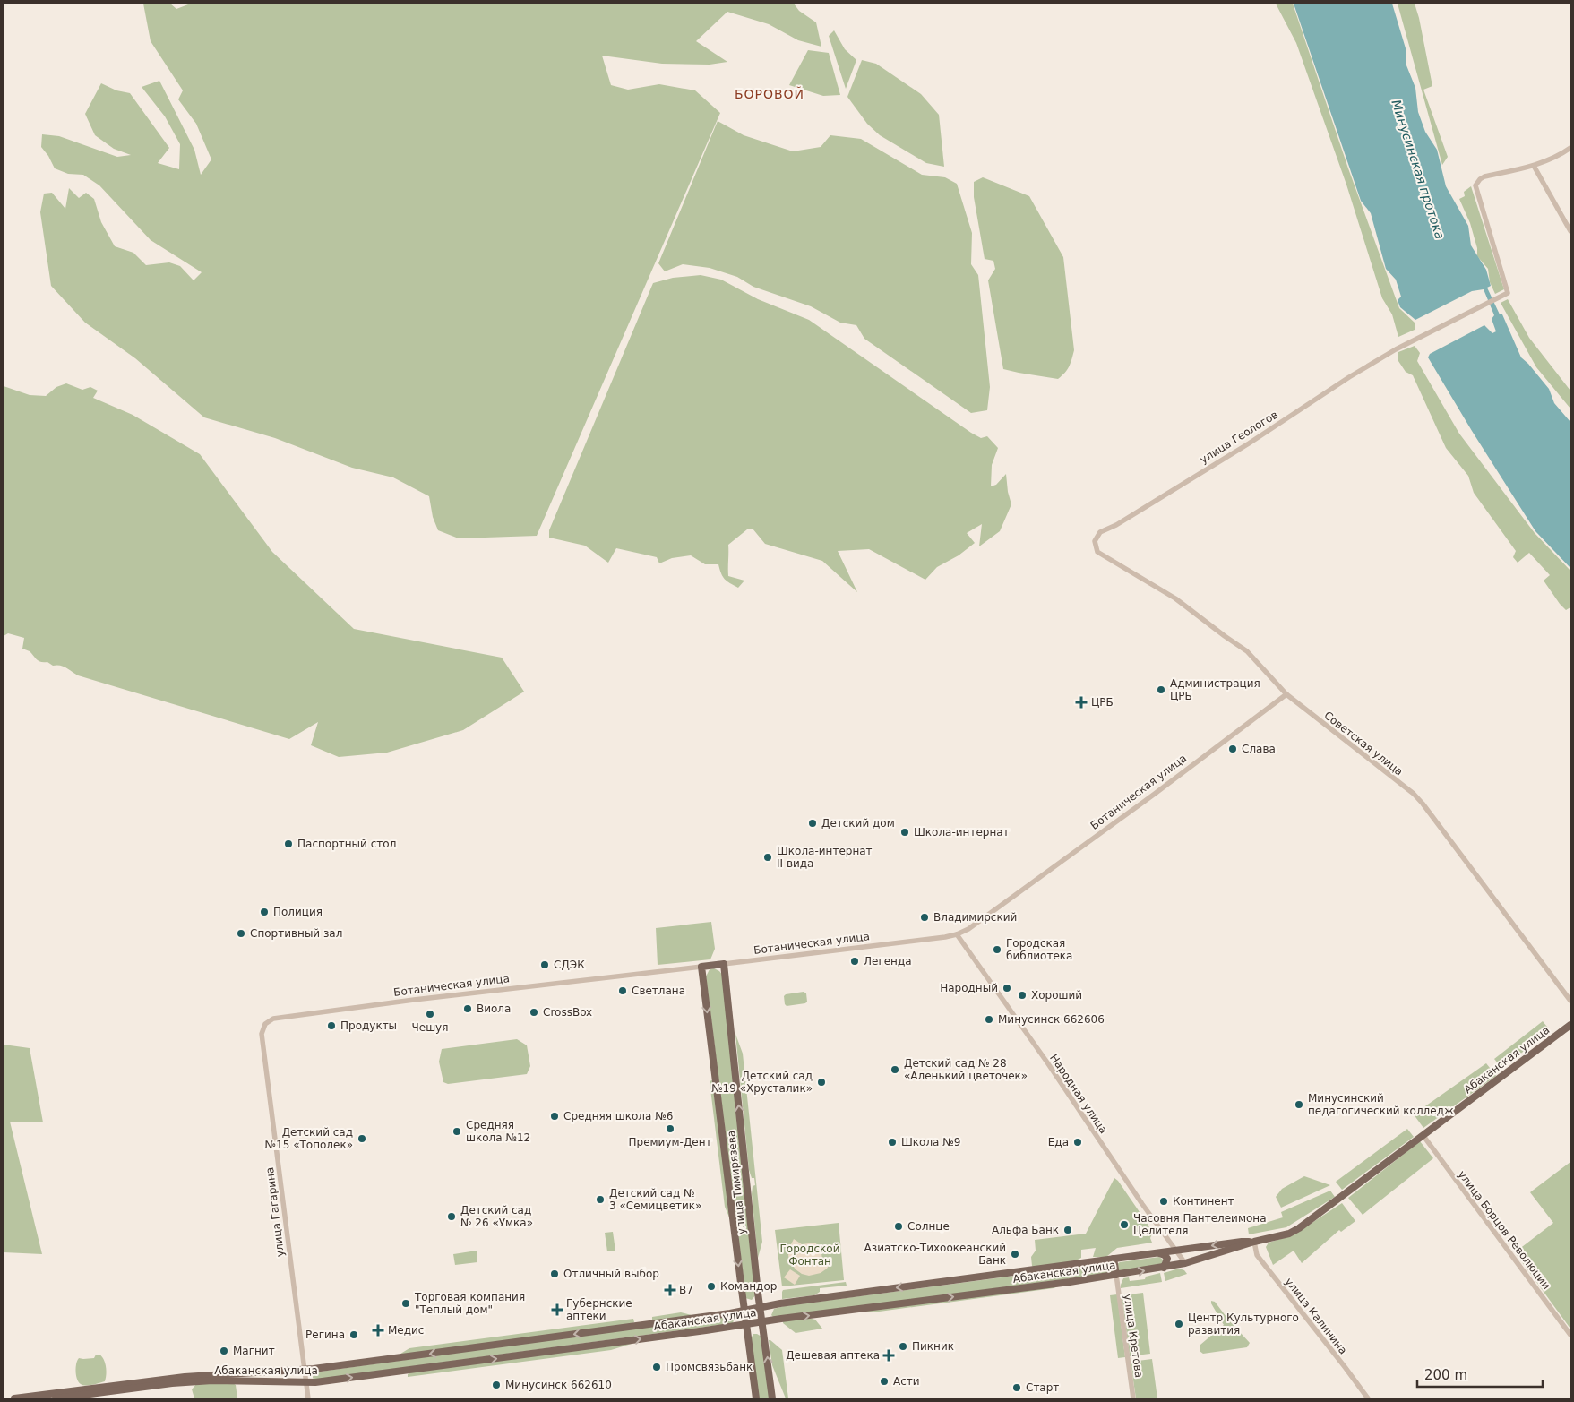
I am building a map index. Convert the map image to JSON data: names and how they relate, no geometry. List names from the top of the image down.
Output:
{
  "streets": {
    "main road": ["Ботаническая улица", "Абаканская улица", "улица Тимирязева"],
    "street": [
      "улица Геологов",
      "Советская улица",
      "Народная улица",
      "улица Гагарина",
      "улица Борцов Революции",
      "улица Калинина",
      "улица Кретова"
    ]
  },
  "crossings": [
    ["улица Геологов", "Советская улица"],
    ["Советская улица", "Ботаническая улица"],
    ["Ботаническая улица", "Народная улица"],
    ["Ботаническая улица", "улица Тимирязева"],
    ["Ботаническая улица", "улица Гагарина"],
    ["Абаканская улица", "Народная улица"],
    ["Абаканская улица", "улица Тимирязева"],
    ["Абаканская улица", "улица Гагарина"],
    ["Абаканская улица", "улица Борцов Революции"],
    ["Абаканская улица", "улица Калинина"],
    ["Абаканская улица", "улица Кретова"]
  ],
  "districts": ["БОРОВОЙ"],
  "water": ["Минусинская протока"],
  "parks": ["Городской Фонтан"],
  "places": {
    "other": [
      "Администрация ЦРБ",
      "Слава",
      "Детский дом",
      "Школа-интернат",
      "Паспортный стол",
      "Школа-интернат II вида",
      "Полиция",
      "Владимирский",
      "Спортивный зал",
      "Городская библиотека",
      "Легенда",
      "СДЭК",
      "Народный",
      "Светлана",
      "Хороший",
      "Виола",
      "CrossBox",
      "Чешуя",
      "Минусинск 662606",
      "Продукты",
      "Детский сад № 28 «Аленький цветочек»",
      "Детский сад №19 «Хрусталик»",
      "Минусинский педагогический колледж",
      "Средняя школа №6",
      "Премиум-Дент",
      "Средняя школа №12",
      "Детский сад №15 «Тополек»",
      "Школа №9",
      "Еда",
      "Детский сад № 3 «Семицветик»",
      "Континент",
      "Детский сад № 26 «Умка»",
      "Часовня Пантелеимона Целителя",
      "Солнце",
      "Альфа Банк",
      "Азиатско-Тихоокеанский Банк",
      "Отличный выбор",
      "Командор",
      "Торговая компания \"Теплый дом\"",
      "Центр Культурного развития",
      "Регина",
      "Пикник",
      "Магнит",
      "Промсвязьбанк",
      "Асти",
      "Минусинск 662610",
      "Старт"
    ],
    "health": [
      "ЦРБ",
      "В7",
      "Губернские аптеки",
      "Медис",
      "Дешевая аптека"
    ]
  },
  "scale_bar": "200 m"
}
